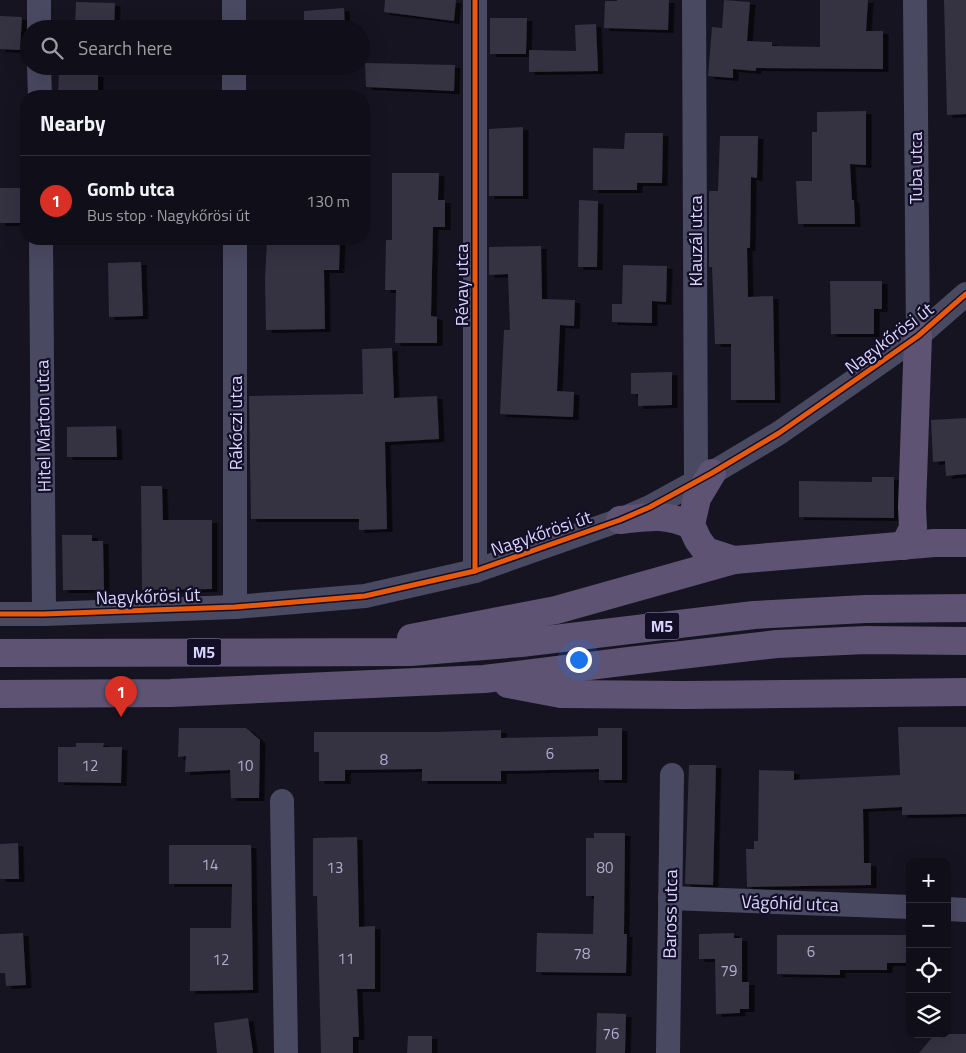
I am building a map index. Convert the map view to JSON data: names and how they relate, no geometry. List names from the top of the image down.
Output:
{
  "streets": {
    "main road": ["M5"],
    "street": [
      "Tuba utca",
      "Klauzál utca",
      "Révay utca",
      "Nagykőrösi út",
      "Rákóczi utca",
      "Hitel Márton utca",
      "Vágóhíd utca",
      "Baross utca"
    ]
  },
  "crossings": [
    ["Tuba utca", "Nagykőrösi út"],
    ["Klauzál utca", "Nagykőrösi út"],
    ["Révay utca", "Nagykőrösi út"],
    ["Nagykőrösi út", "Rákóczi utca"],
    ["Nagykőrösi út", "Hitel Márton utca"],
    ["Vágóhíd utca", "Baross utca"]
  ],
  "house_numbers": [
    "6",
    "8",
    "12",
    "10",
    "14",
    "13",
    "80",
    "6",
    "78",
    "11",
    "12",
    "79",
    "76"
  ],
  "page": {
    "search": "Search here",
    "heading": "Nearby",
    "list": [
      {
        "mark": "1",
        "name": "Gomb utca",
        "note": "Bus stop · Nagykőrösi út",
        "value": "130 m"
      }
    ],
    "pins": "1",
    "map_buttons": ["+", "−"]
  }
}
